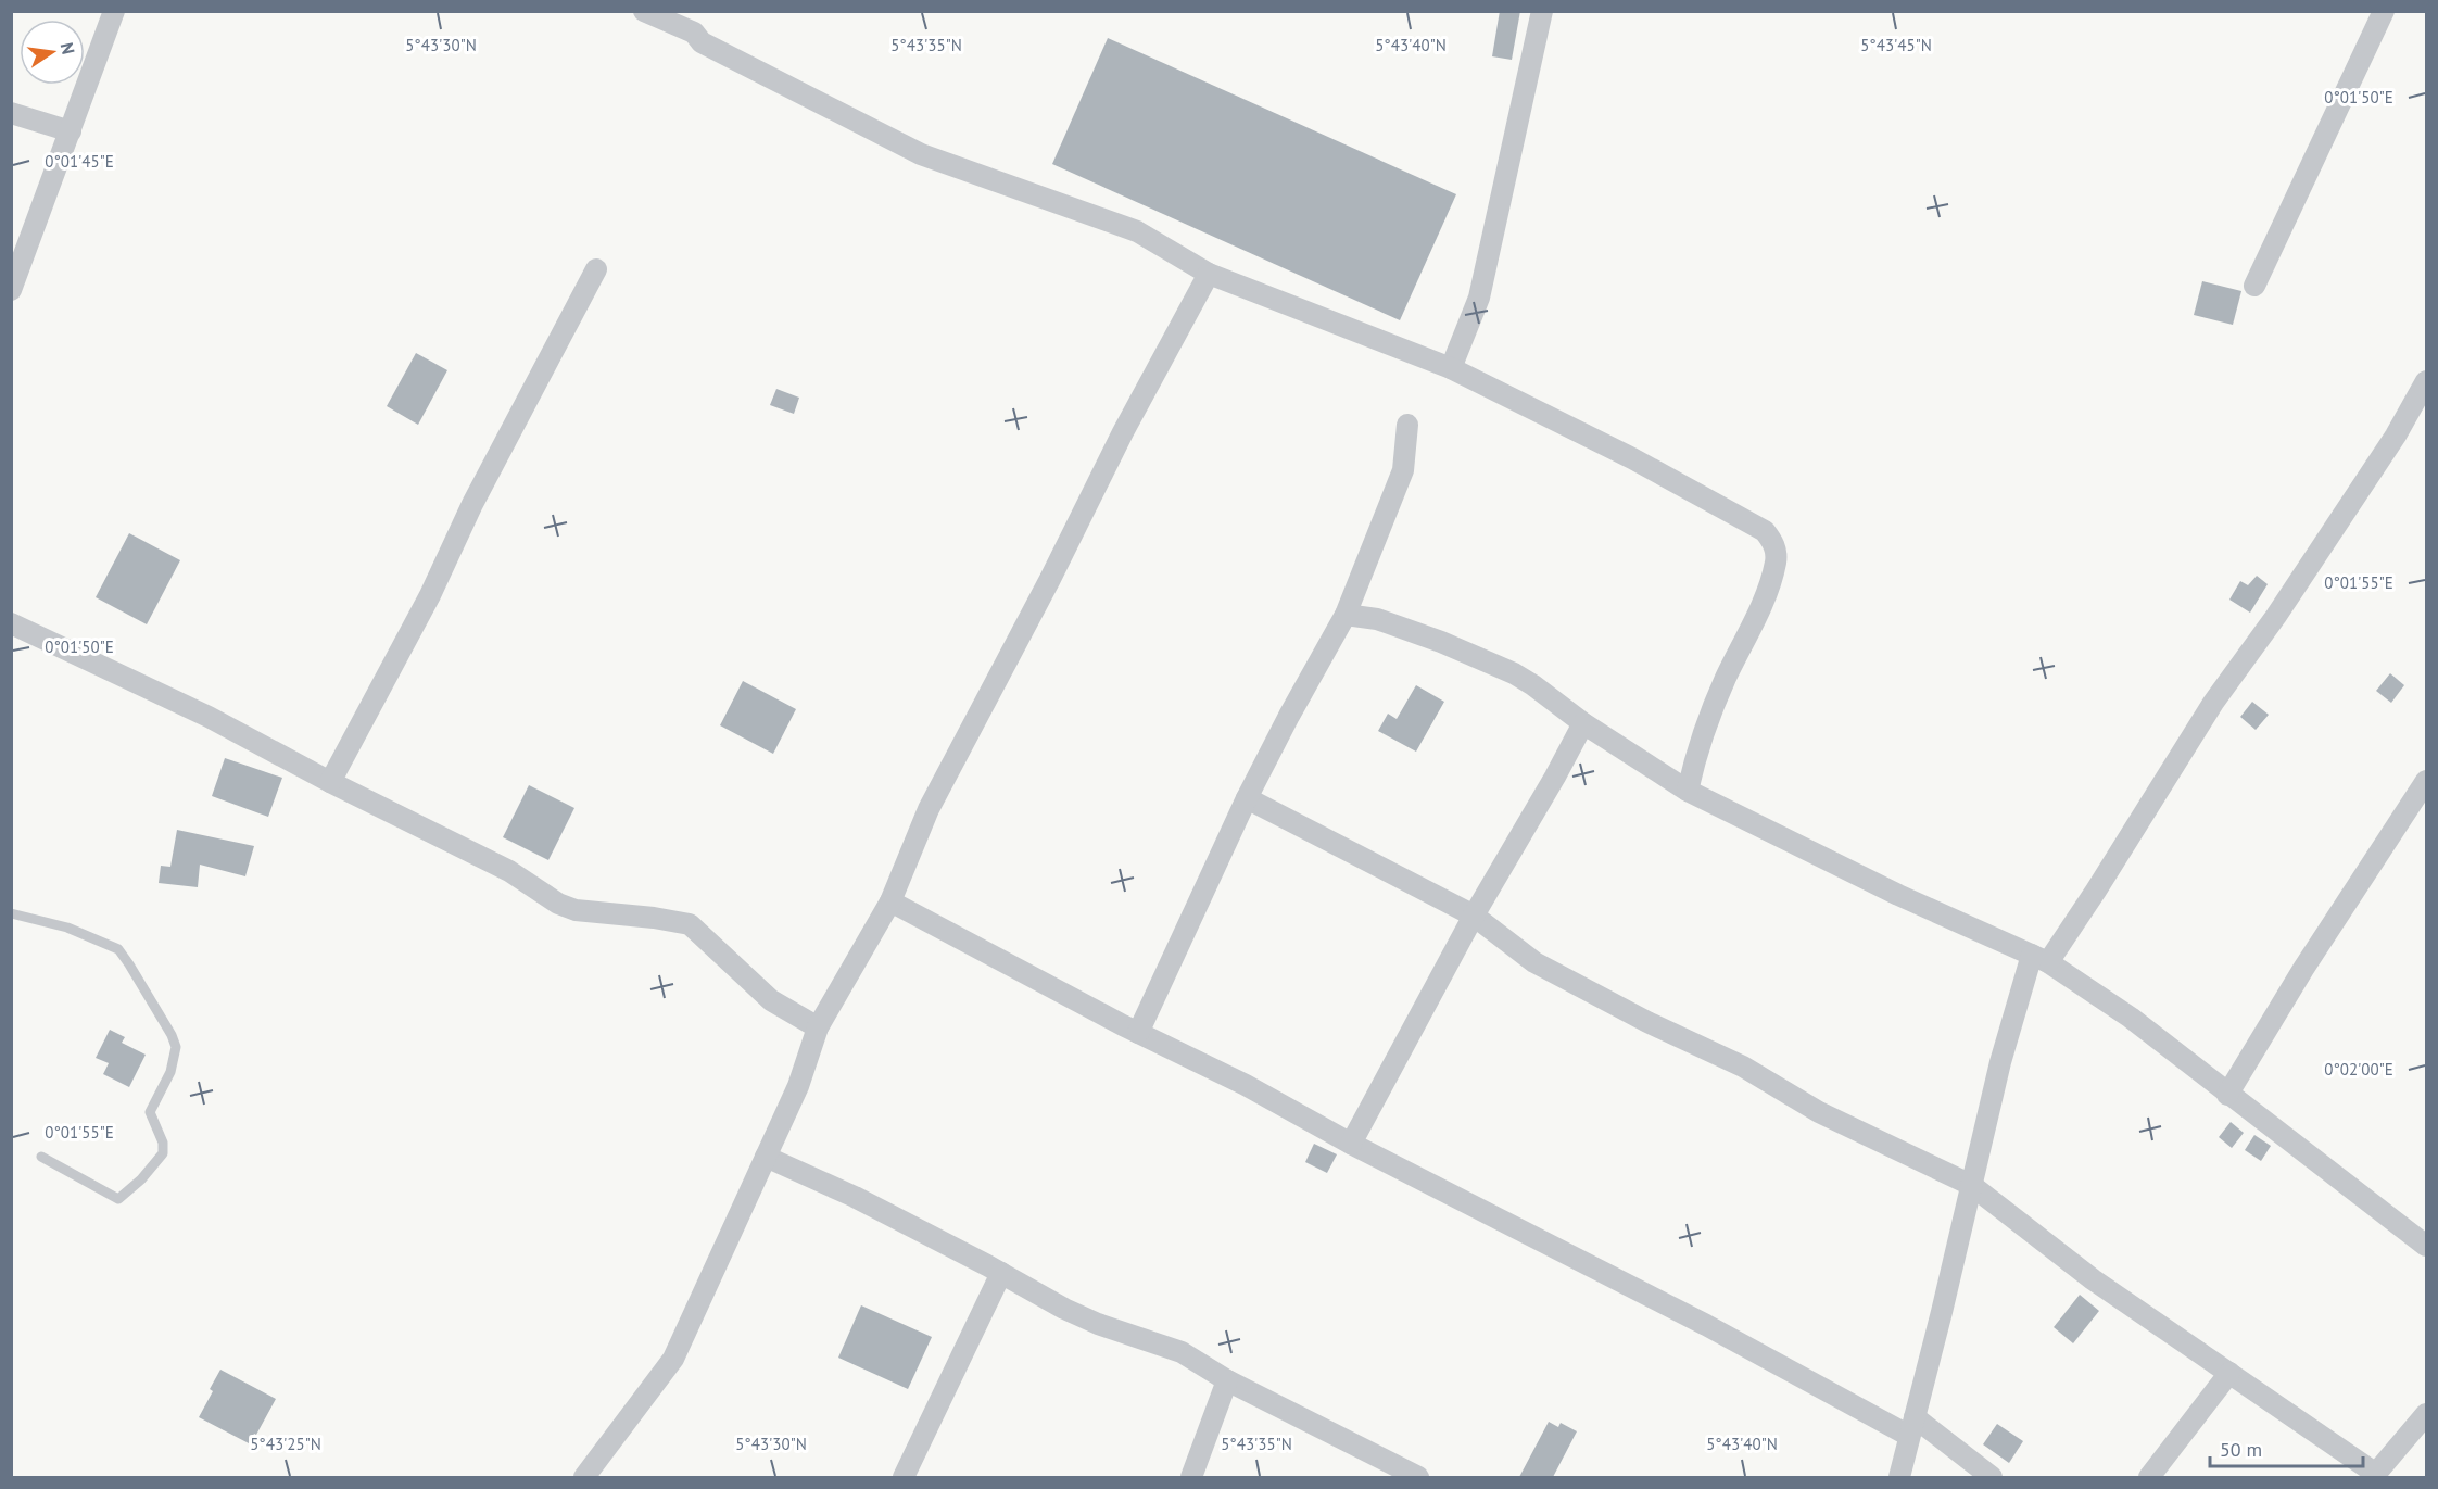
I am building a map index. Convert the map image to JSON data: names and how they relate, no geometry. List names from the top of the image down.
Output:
{
  "scale_bar": "50 m",
  "north": "right",
  "coordinates": [
    "5°43'30\"N",
    "5°43'35\"N",
    "5°43'40\"N",
    "5°43'45\"N",
    "0°01'50\"E",
    "0°01'45\"E",
    "0°01'55\"E",
    "0°02'00\"E",
    "5°43'25\"N"
  ]
}
